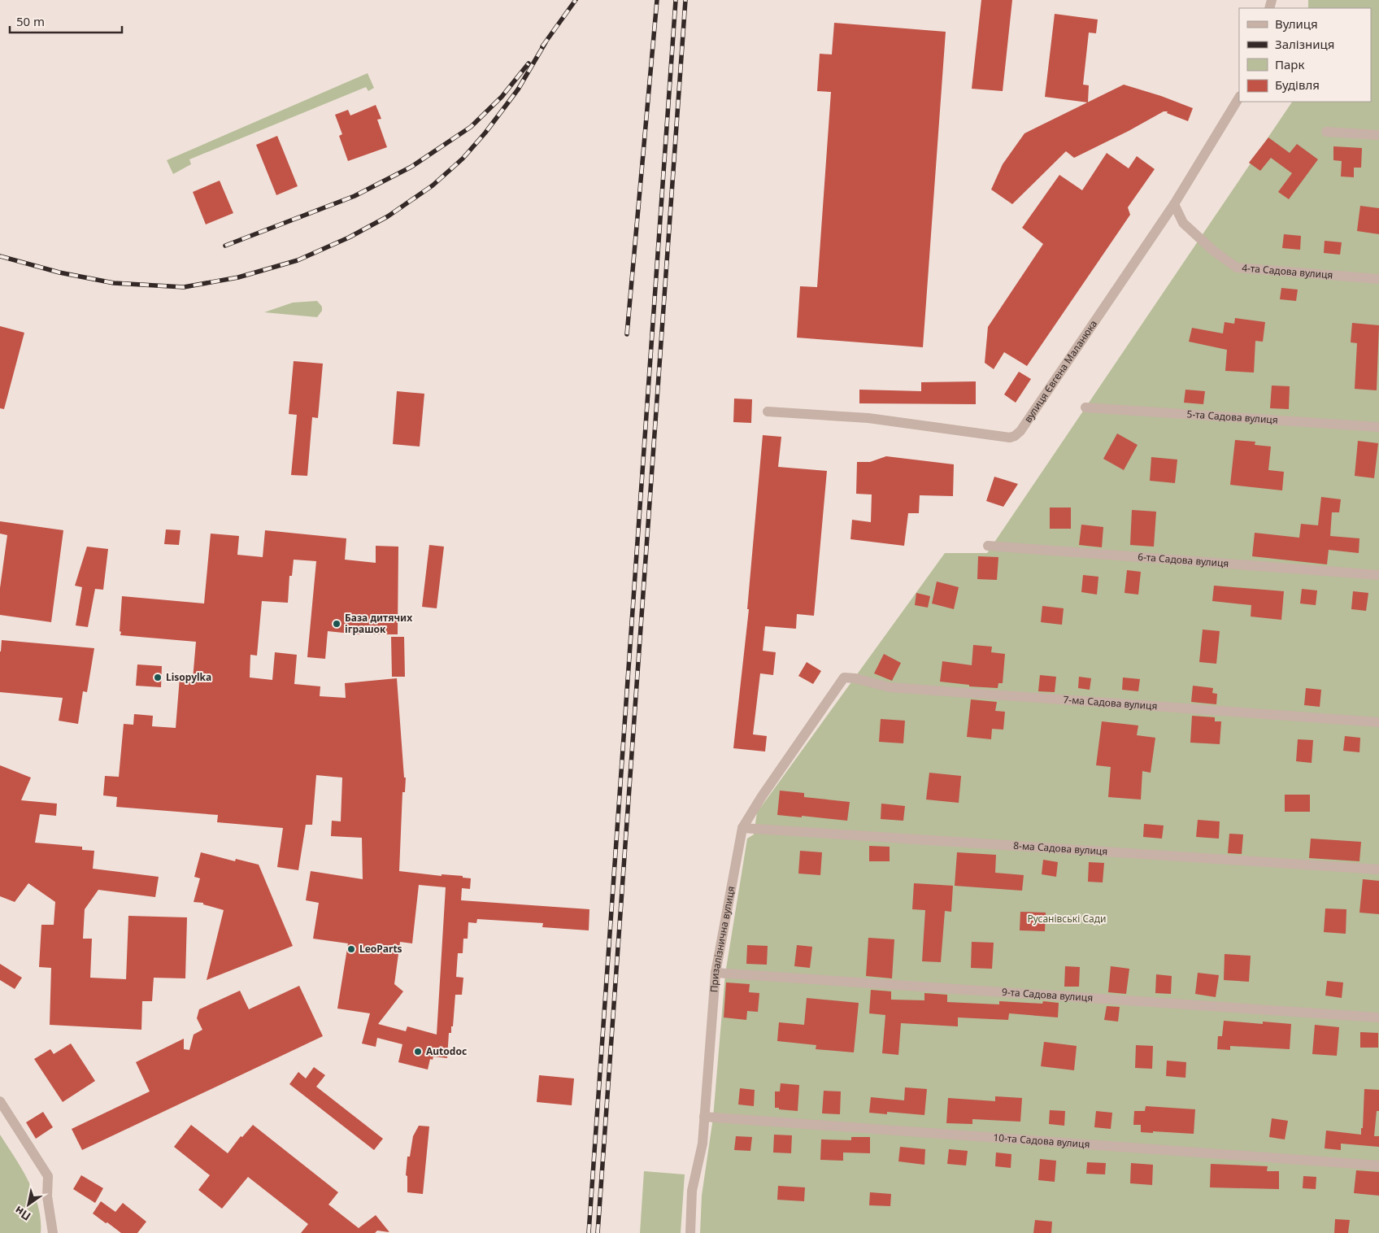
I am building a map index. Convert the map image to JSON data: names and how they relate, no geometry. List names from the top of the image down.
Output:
{
  "streets": {
    "street": [
      "4-та Садова вулиця",
      "вулиця Євгена Маланюка",
      "5-та Садова вулиця",
      "6-та Садова вулиця",
      "7-ма Садова вулиця",
      "8-ма Садова вулиця",
      "Призалізнична вулиця",
      "9-та Садова вулиця",
      "10-та Садова вулиця"
    ]
  },
  "crossings": [
    ["4-та Садова вулиця", "вулиця Євгена Маланюка"],
    ["7-ма Садова вулиця", "Призалізнична вулиця"],
    ["8-ма Садова вулиця", "Призалізнична вулиця"],
    ["Призалізнична вулиця", "9-та Садова вулиця"],
    ["Призалізнична вулиця", "10-та Садова вулиця"]
  ],
  "parks": ["Русанівські Сади"],
  "places": [
    "База дитячих іграшок",
    "Lisopylka",
    "LeoParts",
    "Autodoc"
  ],
  "legend": [
    "Вулиця",
    "Залізниця",
    "Парк",
    "Будівля"
  ],
  "scale_bar": "50 m",
  "north": "bottom left"
}
